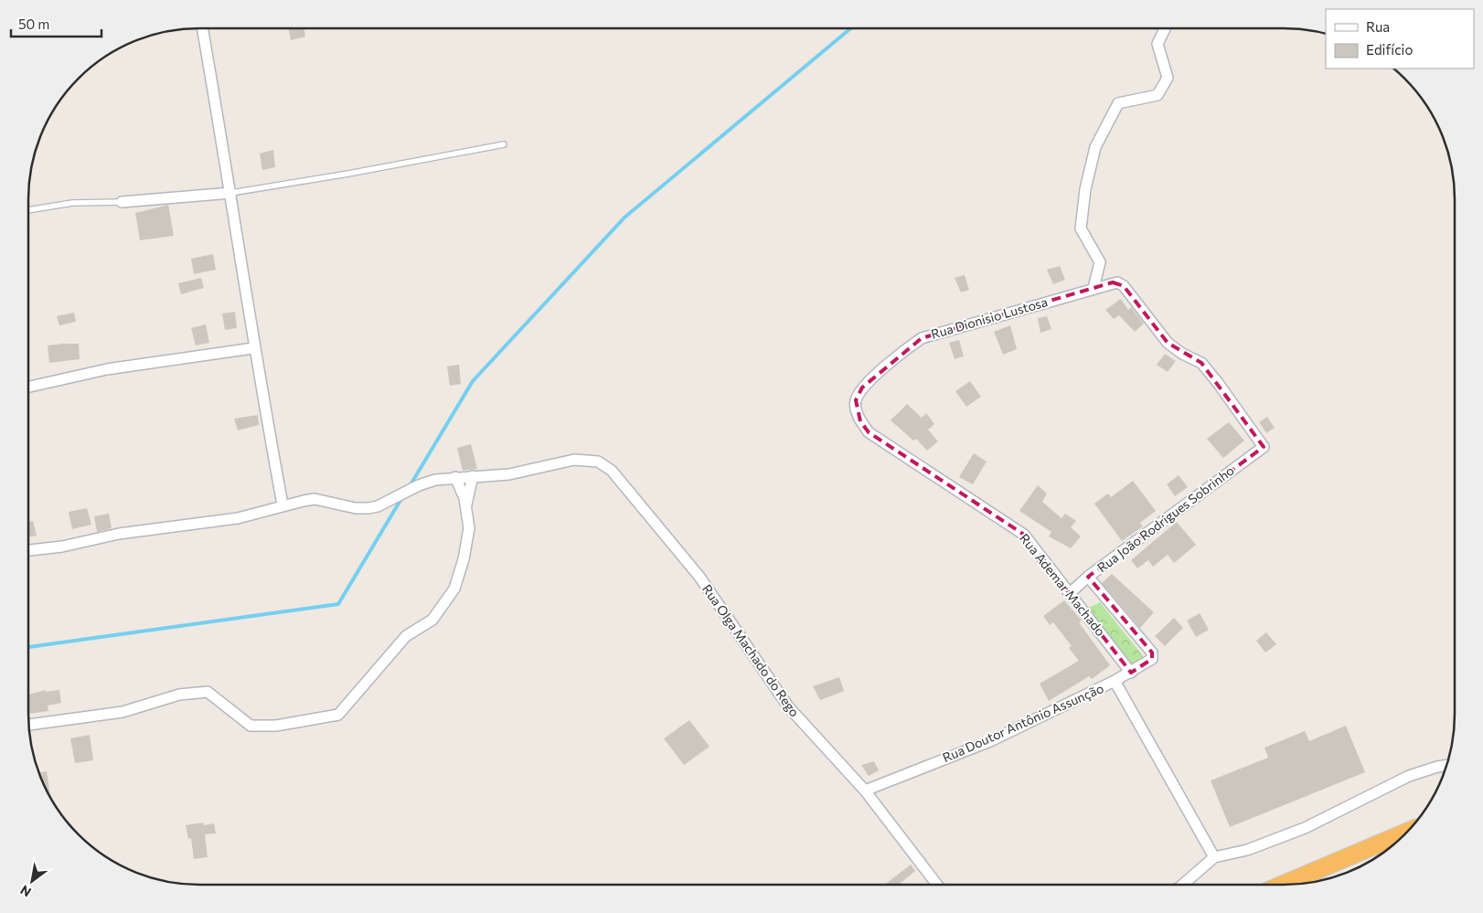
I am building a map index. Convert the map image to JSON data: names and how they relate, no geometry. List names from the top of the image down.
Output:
{
  "streets": {
    "street": [
      "Rua Dionisio Lustosa",
      "Rua João Rodrigues Sobrinho",
      "Rua Ademar Machado",
      "Rua Olga Machado do Rego",
      "Rua Doutor Antônio Assunção"
    ]
  },
  "crossings": [
    ["Rua Dionisio Lustosa", "Rua João Rodrigues Sobrinho"],
    ["Rua Dionisio Lustosa", "Rua Ademar Machado"],
    ["Rua João Rodrigues Sobrinho", "Rua Ademar Machado"],
    ["Rua João Rodrigues Sobrinho", "Rua Doutor Antônio Assunção"],
    ["Rua Ademar Machado", "Rua Doutor Antônio Assunção"],
    ["Rua Olga Machado do Rego", "Rua Doutor Antônio Assunção"]
  ],
  "legend": ["Rua", "Edifício"],
  "scale_bar": "50 m",
  "north": "bottom left"
}
